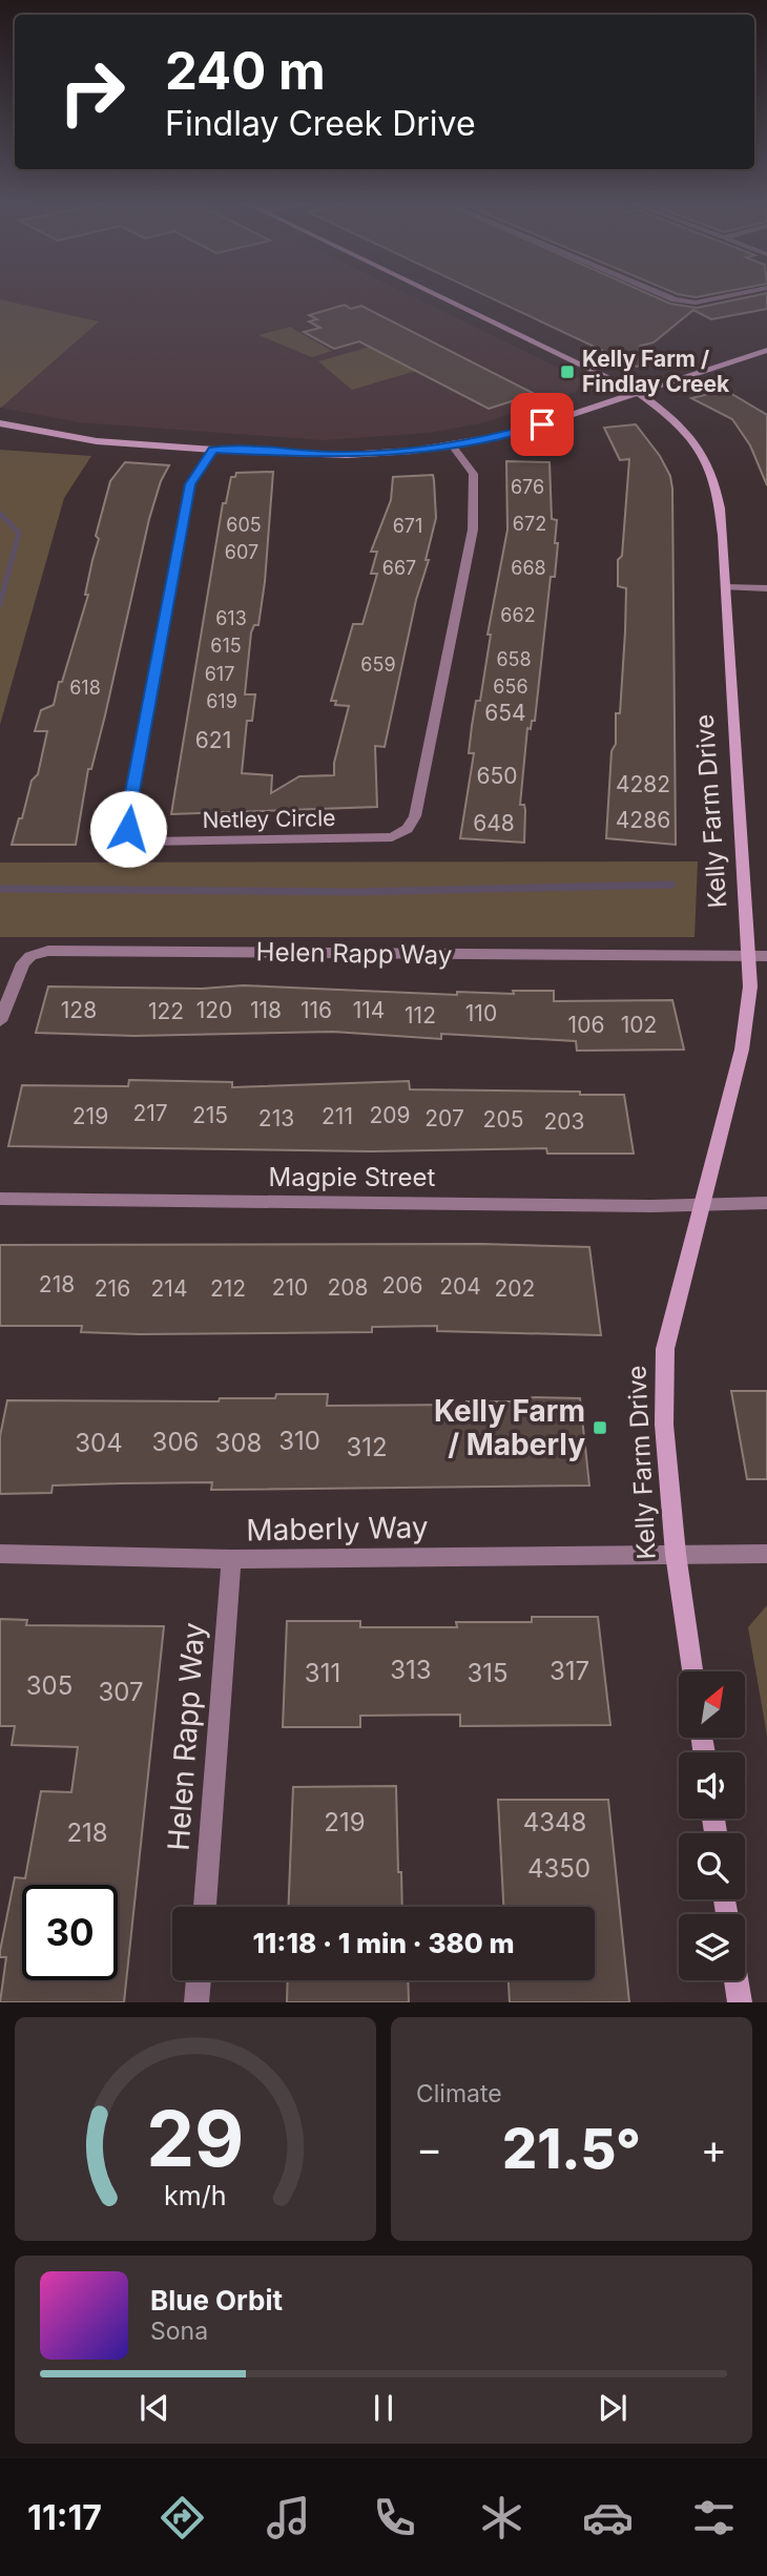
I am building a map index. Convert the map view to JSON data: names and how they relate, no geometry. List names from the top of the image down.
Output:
{
  "streets": {
    "street": [
      "Kelly Farm Drive",
      "Netley Circle",
      "Helen Rapp Way",
      "Magpie Street",
      "Maberly Way"
    ]
  },
  "crossings": [
    ["Kelly Farm Drive", "Helen Rapp Way"],
    ["Kelly Farm Drive", "Magpie Street"],
    ["Kelly Farm Drive", "Maberly Way"],
    ["Helen Rapp Way", "Maberly Way"]
  ],
  "places": {
    "transit": ["Kelly Farm / Findlay Creek", "Kelly Farm / Maberly"]
  },
  "house_numbers": [
    "676",
    "672",
    "605",
    "671",
    "607",
    "667",
    "668",
    "662",
    "613",
    "615",
    "658",
    "659",
    "617",
    "656",
    "618",
    "619",
    "654",
    "621",
    "650",
    "4282",
    "4286",
    "648",
    "128",
    "120",
    "118",
    "116",
    "114",
    "122",
    "110",
    "112",
    "106",
    "102",
    "217",
    "215",
    "209",
    "219",
    "211",
    "213",
    "207",
    "205",
    "203",
    "218",
    "206",
    "204",
    "210",
    "208",
    "216",
    "214",
    "212",
    "202",
    "310",
    "306",
    "304",
    "308",
    "312",
    "313",
    "317",
    "311",
    "315",
    "305",
    "307",
    "219",
    "4348",
    "218",
    "4350"
  ],
  "north": "top right",
  "page": {
    "turn": ["240 m", "Findlay Creek Drive"],
    "limit": "30",
    "trip": "11:18 · 1 min · 380 m",
    "tile": "Climate",
    "heat": ["−", "21.5°", "+"],
    "song": ["Blue Orbit", "Sona"],
    "tabs": "11:17",
    "gauge": ["29", "km/h"]
  }
}
